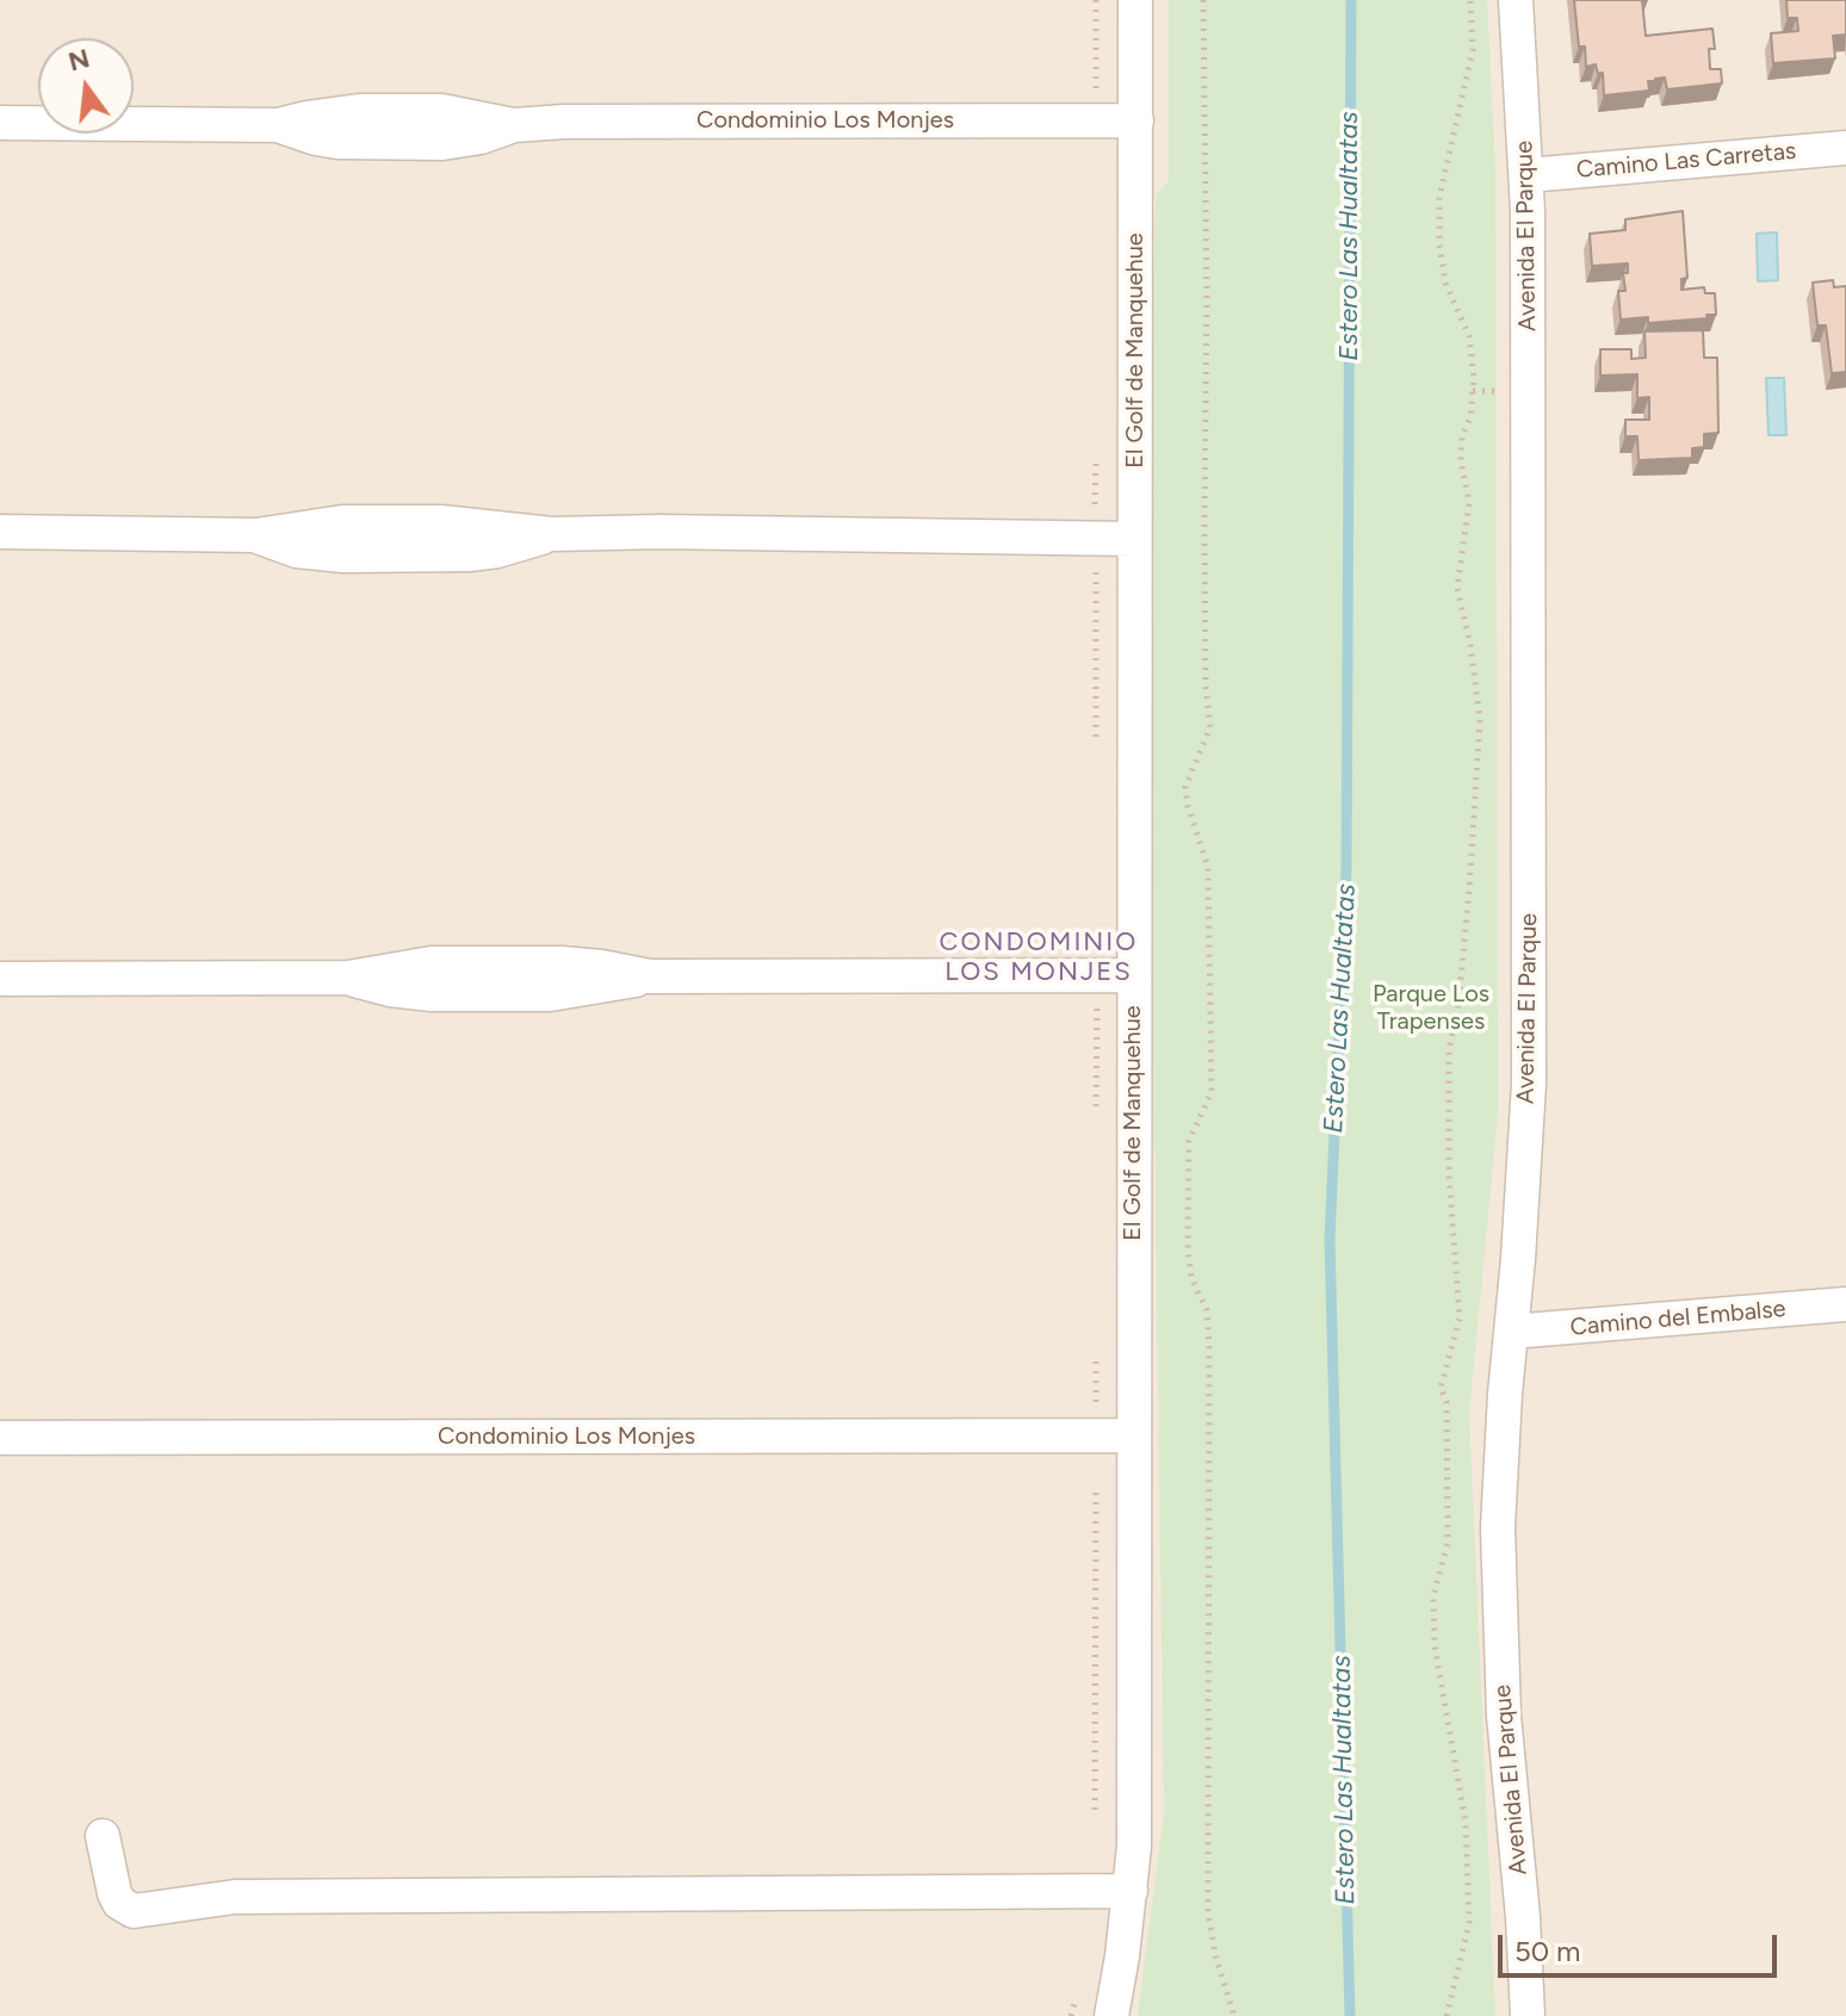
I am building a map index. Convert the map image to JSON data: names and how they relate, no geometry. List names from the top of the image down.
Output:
{
  "streets": {
    "street": [
      "Condominio Los Monjes",
      "Camino Las Carretas",
      "Avenida El Parque",
      "El Golf de Manquehue",
      "Camino del Embalse"
    ]
  },
  "crossings": [
    ["Condominio Los Monjes", "El Golf de Manquehue"],
    ["Camino Las Carretas", "Avenida El Parque"],
    ["Avenida El Parque", "Camino del Embalse"]
  ],
  "districts": ["CONDOMINIO LOS MONJES"],
  "water": ["Estero Las Hualtatas"],
  "parks": ["Parque Los Trapenses"],
  "scale_bar": "50 m",
  "north": "top"
}
